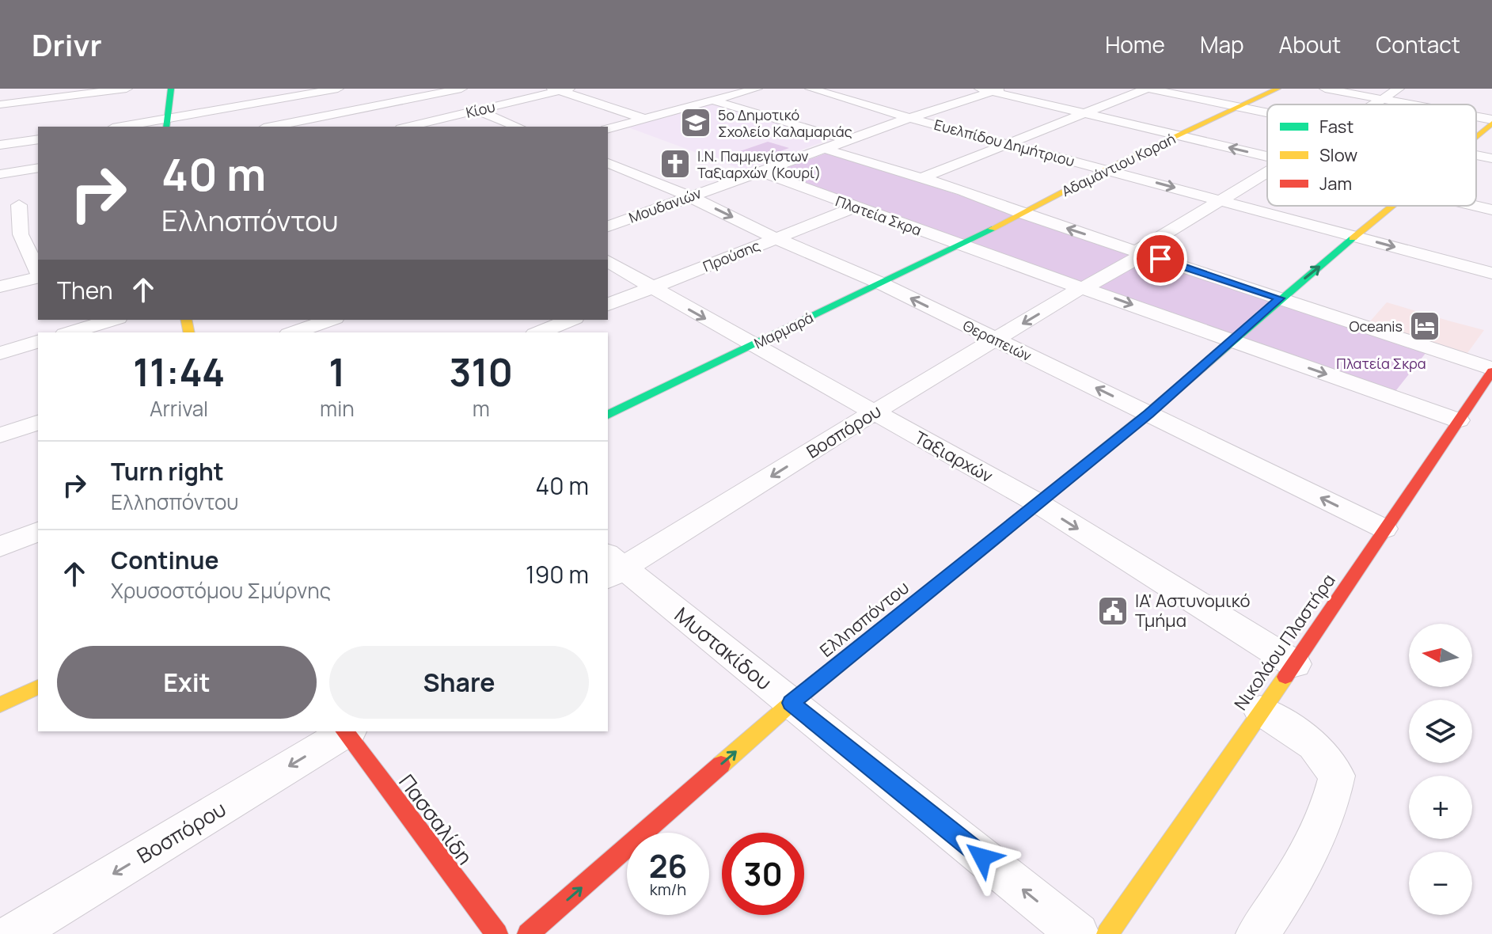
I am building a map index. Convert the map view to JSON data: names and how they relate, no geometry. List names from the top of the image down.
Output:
{
  "streets": {
    "main road": [
      "Αδαμάντιου Κοραή",
      "Μαρμαρά",
      "Ελλησπόντου",
      "Νικολάου Πλαστήρα",
      "Πασσαλίδη"
    ],
    "street": [
      "Κίου",
      "Ευελπίδου Δημήτριου",
      "Μουδανιών",
      "Πλατεία Σκρα",
      "Προύσης",
      "Θεραπειών",
      "Βοσπόρου",
      "Ταξιαρχών",
      "Μυστακίδου"
    ]
  },
  "crossings": [
    ["Ευελπίδου Δημήτριου", "Αδαμάντιου Κοραή"],
    ["Ευελπίδου Δημήτριου", "Μουδανιών"],
    ["Ευελπίδου Δημήτριου", "Βοσπόρου"],
    ["Ευελπίδου Δημήτριου", "Ελλησπόντου"],
    ["Αδαμάντιου Κοραή", "Πλατεία Σκρα"],
    ["Αδαμάντιου Κοραή", "Μαρμαρά"],
    ["Μουδανιών", "Πλατεία Σκρα"],
    ["Μουδανιών", "Θεραπειών"],
    ["Πλατεία Σκρα", "Προύσης"],
    ["Πλατεία Σκρα", "Μαρμαρά"],
    ["Πλατεία Σκρα", "Βοσπόρου"],
    ["Πλατεία Σκρα", "Ελλησπόντου"],
    ["Πλατεία Σκρα", "Νικολάου Πλαστήρα"],
    ["Προύσης", "Θεραπειών"],
    ["Προύσης", "Ταξιαρχών"],
    ["Μαρμαρά", "Θεραπειών"],
    ["Μαρμαρά", "Ταξιαρχών"],
    ["Θεραπειών", "Βοσπόρου"],
    ["Θεραπειών", "Ελλησπόντου"],
    ["Θεραπειών", "Νικολάου Πλαστήρα"],
    ["Βοσπόρου", "Ταξιαρχών"],
    ["Βοσπόρου", "Μυστακίδου"],
    ["Ταξιαρχών", "Ελλησπόντου"],
    ["Ταξιαρχών", "Νικολάου Πλαστήρα"],
    ["Ελλησπόντου", "Μυστακίδου"]
  ],
  "one_way": [
    "Βοσπόρου",
    "Ταξιαρχών",
    "Ελλησπόντου",
    "Μυστακίδου"
  ],
  "parks": ["Πλατεία Σκρα"],
  "places": {
    "school or university": ["5ο Δημοτικό Σχολείο Καλαμαριάς"],
    "church": ["Ι.Ν. Παμμεγίστων Ταξιαρχών (Κουρί)"],
    "hotel": ["Oceanis"],
    "public building": ["ΙΑ' Αστυνομικό Τμήμα"]
  },
  "legend": ["Fast", "Slow", "Jam"],
  "north": "left",
  "page": {
    "header": "Drivr",
    "nav": [
      "Home",
      "Map",
      "About",
      "Contact"
    ],
    "turn": ["40 m", "Ελλησπόντου"],
    "then": "Then",
    "eta": [
      "11:44",
      "Arrival",
      "1",
      "min",
      "310",
      "m"
    ],
    "list": [
      {
        "name": "Turn right",
        "note": "Ελλησπόντου",
        "value": "40 m"
      },
      {
        "name": "Continue",
        "note": "Χρυσοστόμου Σμύρνης",
        "value": "190 m"
      }
    ],
    "map_buttons": ["+", "−"],
    "buttons": ["Exit", "Share"],
    "speed": "26 km/h",
    "limit": "30"
  }
}
